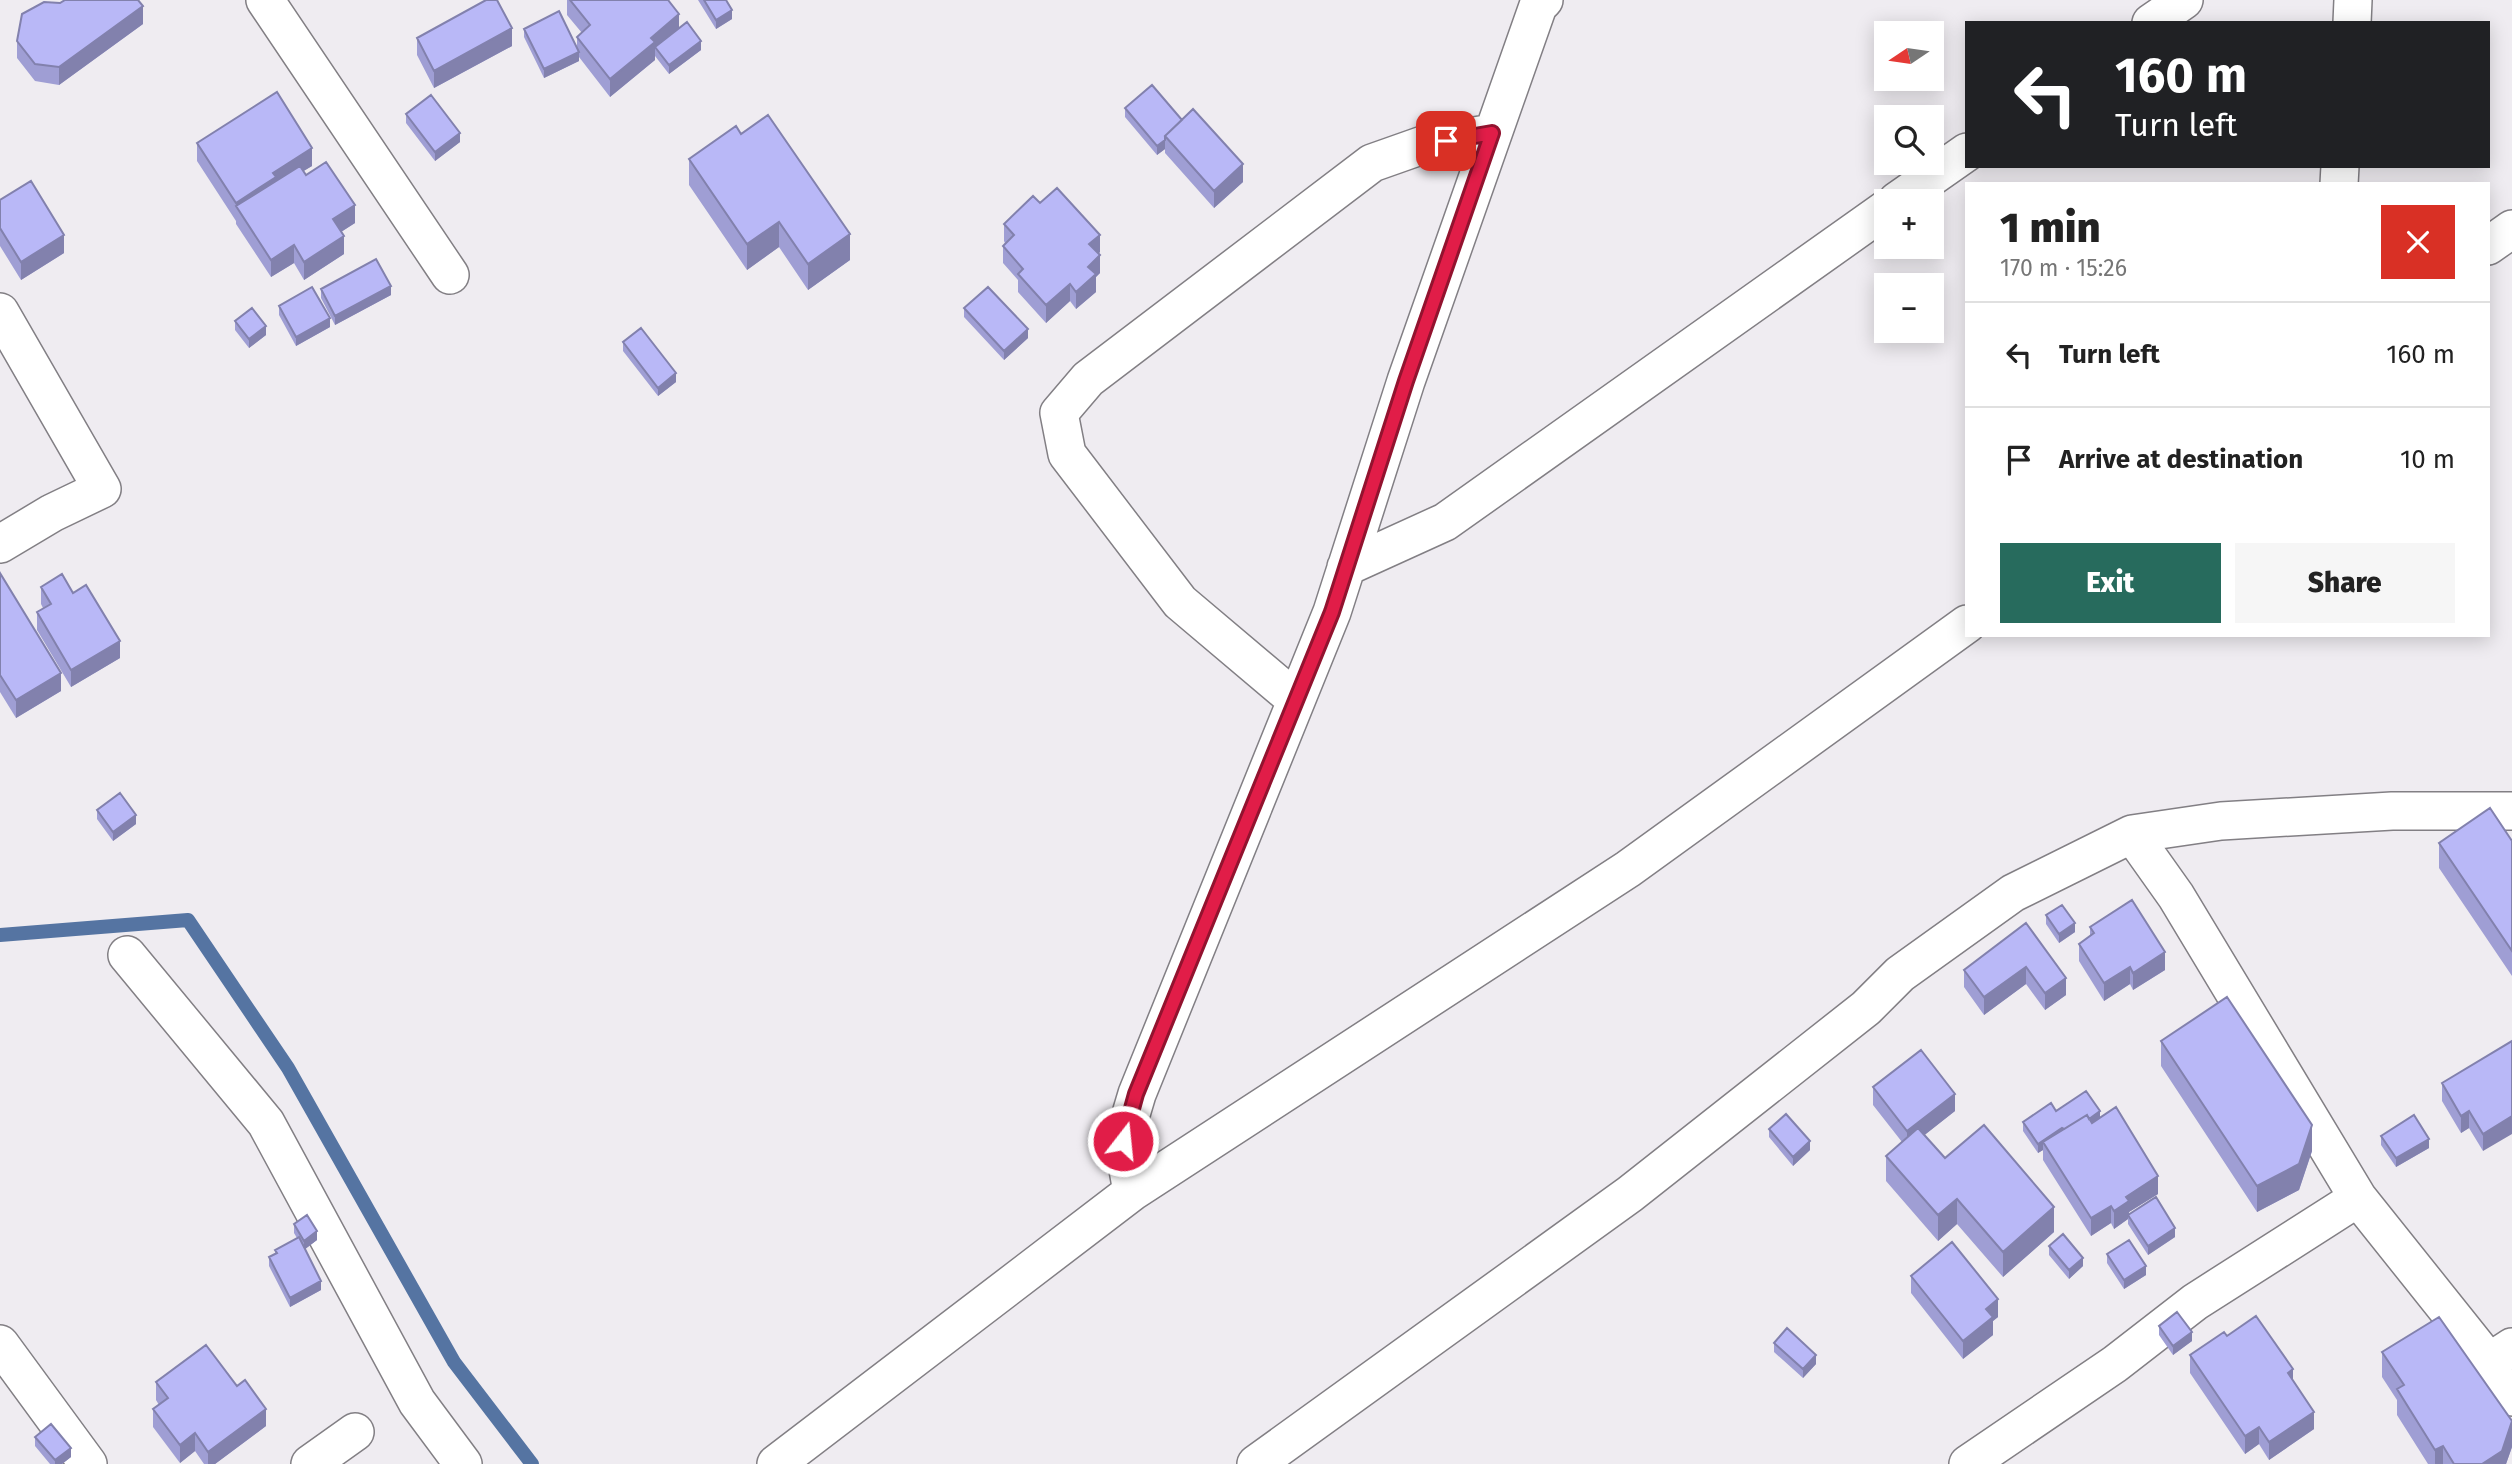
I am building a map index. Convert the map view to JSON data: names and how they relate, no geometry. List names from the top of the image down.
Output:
{
  "north": "left",
  "page": {
    "map_buttons": ["+", "−"],
    "turn": ["160 m", "Turn left"],
    "heading": ["1 min", "170 m · 15:26"],
    "list": [
      {
        "name": "Turn left",
        "value": "160 m"
      },
      {
        "name": "Arrive at destination",
        "value": "10 m"
      }
    ],
    "buttons": ["Exit", "Share"]
  }
}
